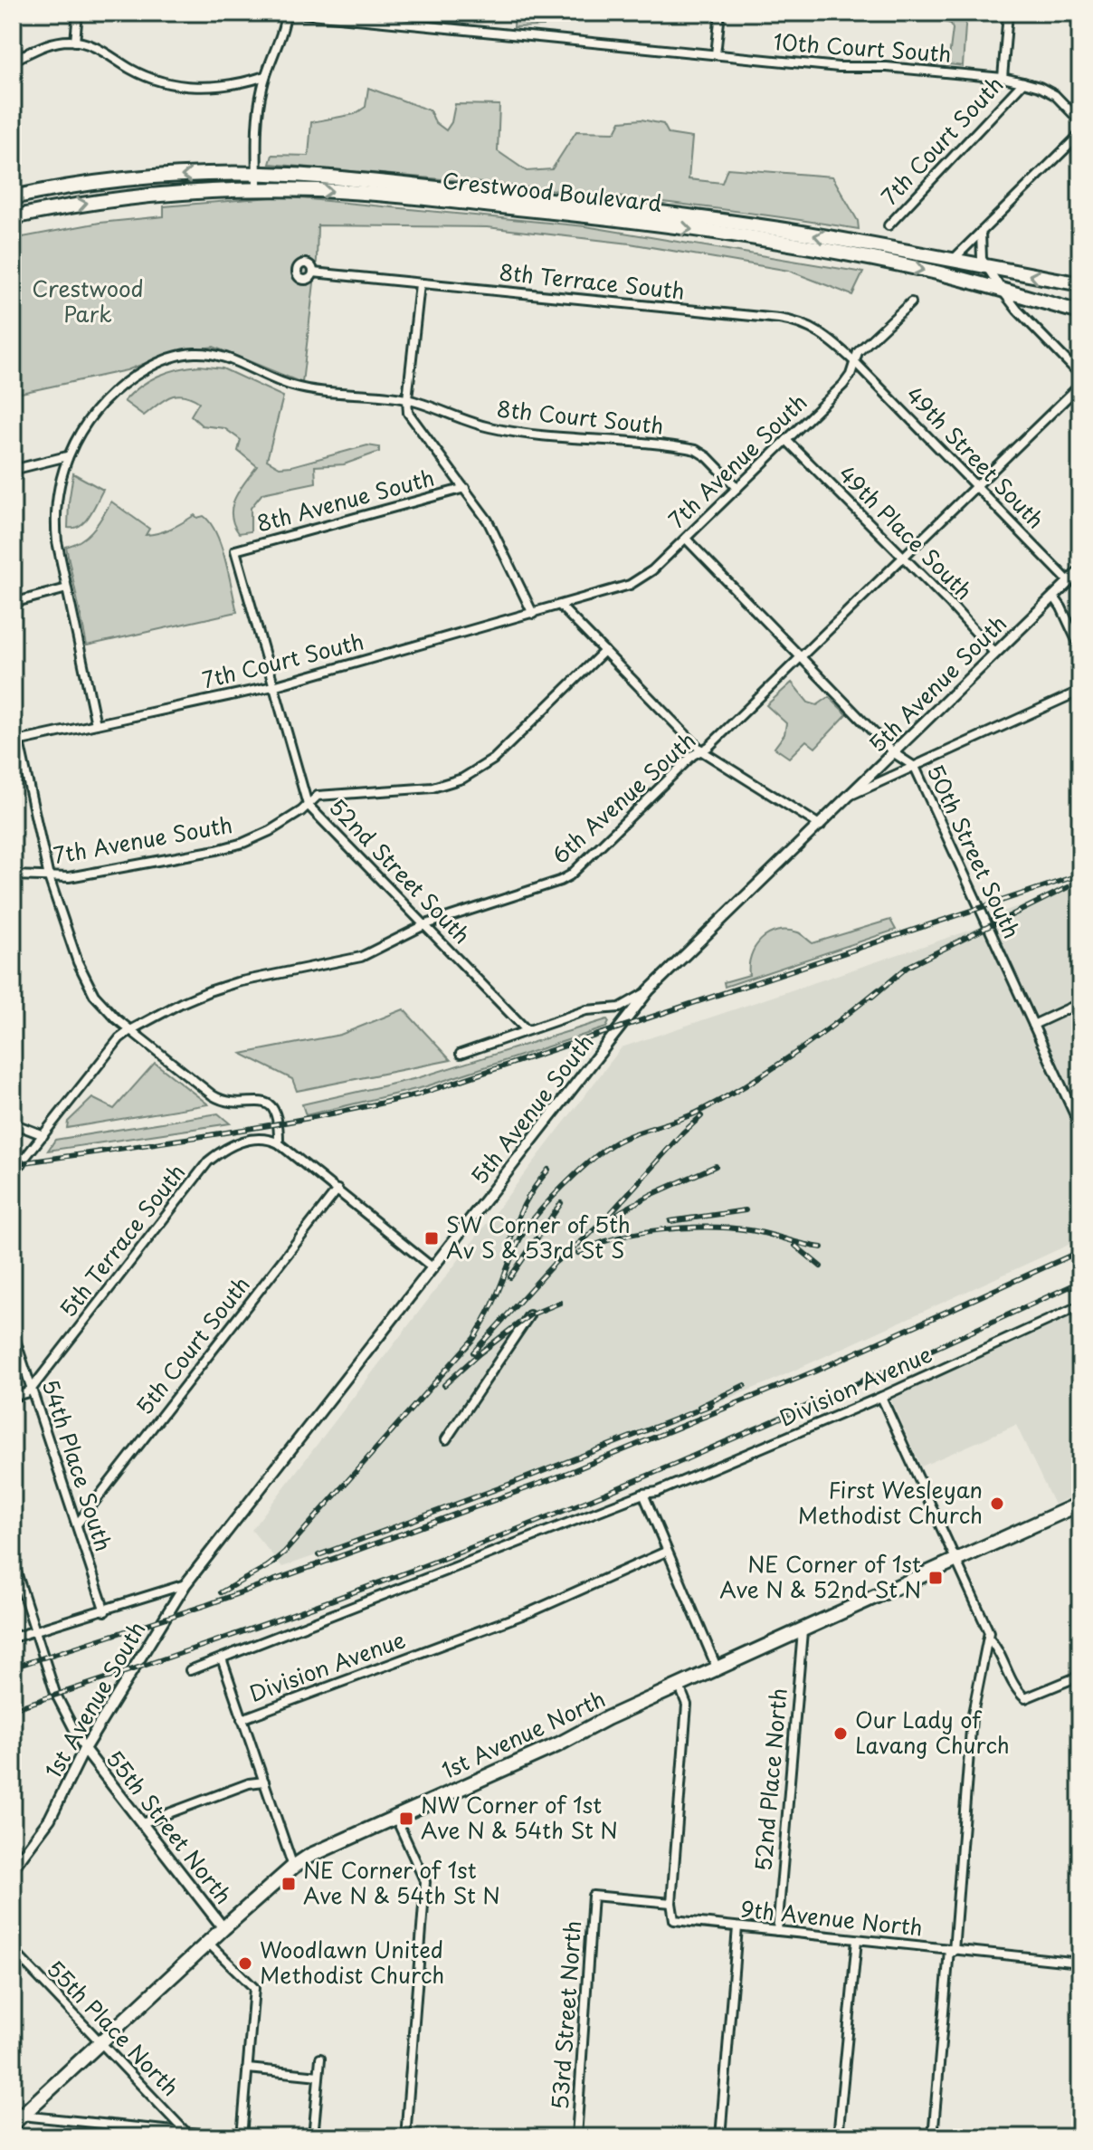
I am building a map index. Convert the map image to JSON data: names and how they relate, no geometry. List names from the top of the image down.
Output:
{
  "streets": {
    "main road": ["Crestwood Boulevard", "1st Avenue North"],
    "street": [
      "10th Court South",
      "7th Court South",
      "8th Terrace South",
      "8th Court South",
      "49th Street South",
      "7th Avenue South",
      "8th Avenue South",
      "49th Place South",
      "5th Avenue South",
      "6th Avenue South",
      "50th Street South",
      "52nd Street South",
      "5th Terrace South",
      "5th Court South",
      "Division Avenue",
      "54th Place South",
      "1st Avenue South",
      "52nd Place North",
      "55th Street North",
      "9th Avenue North",
      "53rd Street North",
      "55th Place North"
    ]
  },
  "crossings": [
    ["10th Court South", "7th Court South"],
    ["7th Court South", "8th Court South"],
    ["7th Court South", "7th Avenue South"],
    ["7th Court South", "52nd Street South"],
    ["8th Terrace South", "49th Street South"],
    ["8th Terrace South", "7th Avenue South"],
    ["8th Court South", "7th Avenue South"],
    ["49th Street South", "7th Avenue South"],
    ["49th Street South", "5th Avenue South"],
    ["49th Street South", "6th Avenue South"],
    ["7th Avenue South", "49th Place South"],
    ["7th Avenue South", "50th Street South"],
    ["7th Avenue South", "52nd Street South"],
    ["8th Avenue South", "52nd Street South"],
    ["49th Place South", "5th Avenue South"],
    ["49th Place South", "6th Avenue South"],
    ["5th Avenue South", "50th Street South"],
    ["5th Avenue South", "1st Avenue South"],
    ["6th Avenue South", "50th Street South"],
    ["6th Avenue South", "52nd Street South"],
    ["5th Terrace South", "54th Place South"],
    ["5th Court South", "54th Place South"],
    ["1st Avenue South", "55th Street North"],
    ["1st Avenue North", "52nd Place North"],
    ["1st Avenue North", "55th Street North"],
    ["1st Avenue North", "55th Place North"],
    ["52nd Place North", "9th Avenue North"],
    ["9th Avenue North", "53rd Street North"]
  ],
  "parks": ["Crestwood Park"],
  "places": {
    "transit": [
      "SW Corner of 5th Av S & 53rd St S",
      "NE Corner of 1st Ave N & 52nd St N",
      "NW Corner of 1st Ave N & 54th St N",
      "NE Corner of 1st Ave N & 54th St N"
    ],
    "other": ["First Wesleyan Methodist Church", "Our Lady of Lavang Church", "Woodlawn United Methodist Church"]
  }
}
